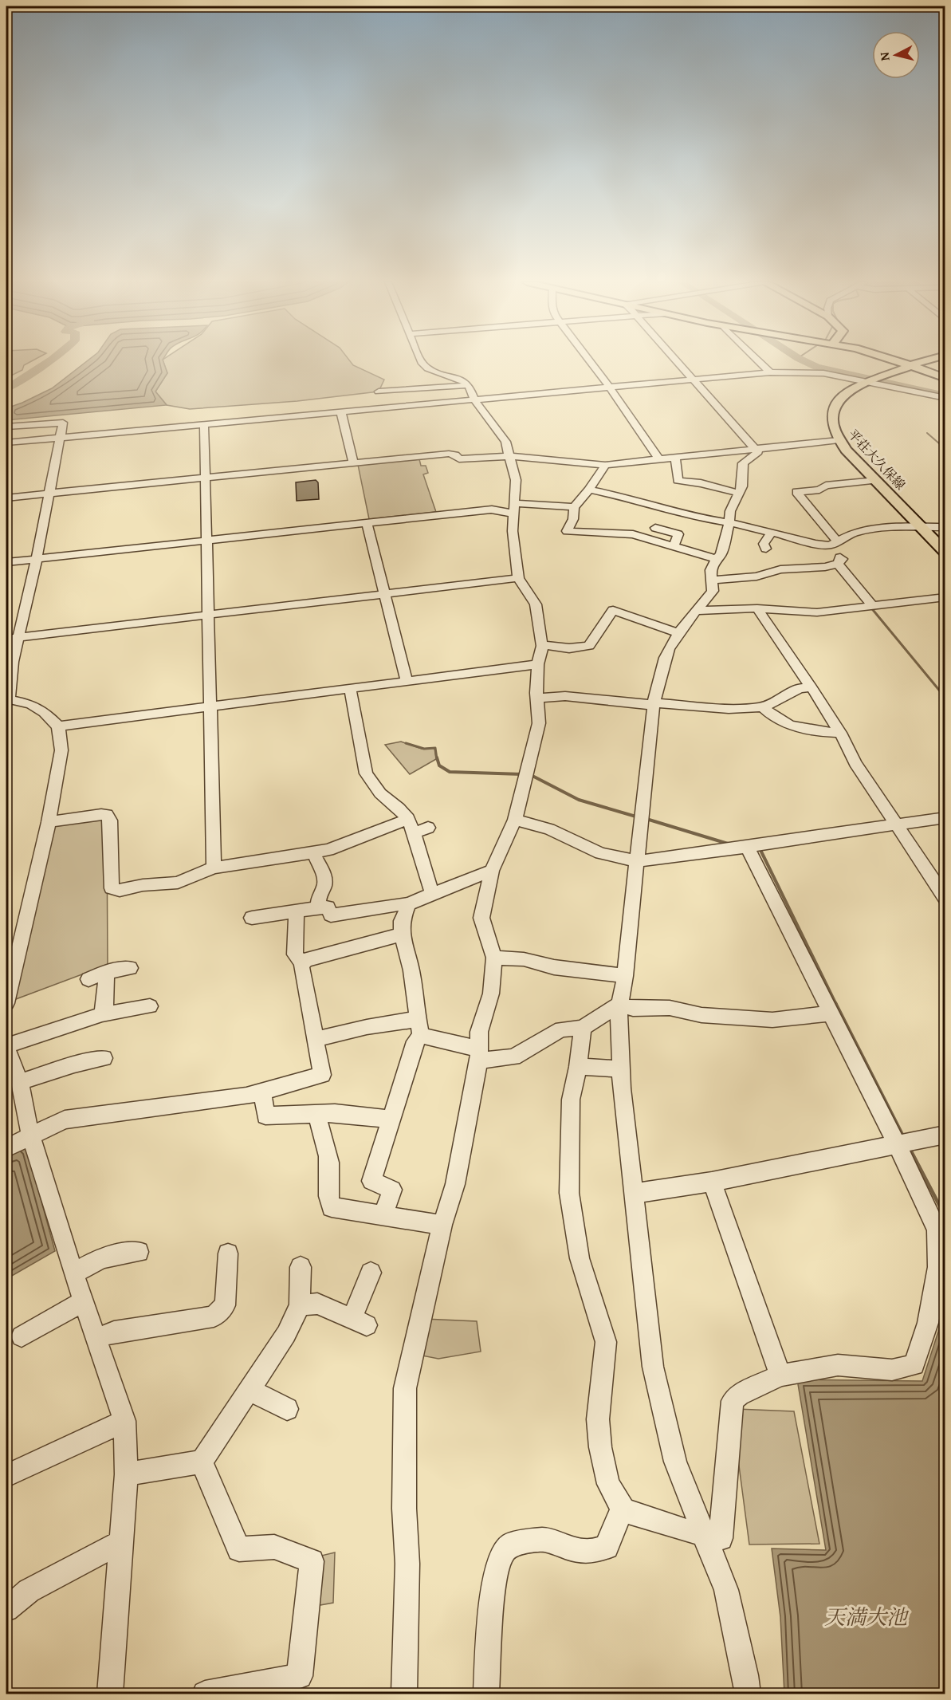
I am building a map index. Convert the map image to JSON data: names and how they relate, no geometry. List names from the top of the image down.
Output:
{
  "streets": {
    "main road": ["平荘大久保線"]
  },
  "water": ["天満大池"],
  "north": "left"
}
